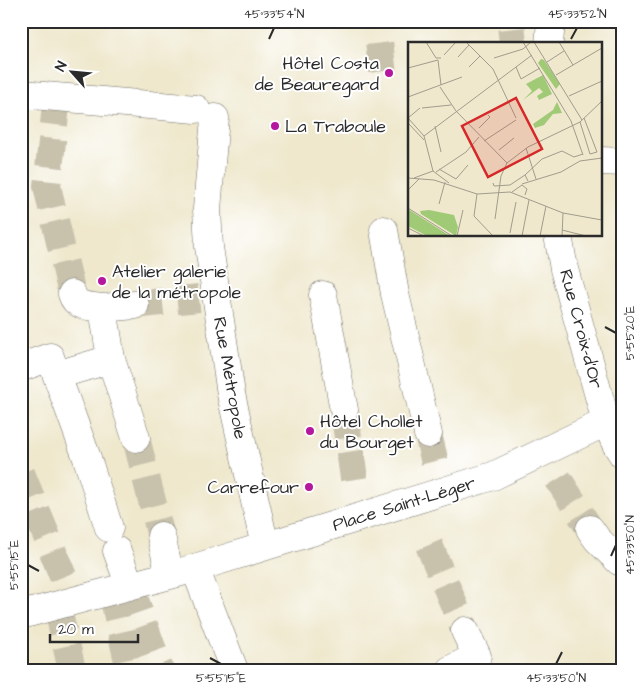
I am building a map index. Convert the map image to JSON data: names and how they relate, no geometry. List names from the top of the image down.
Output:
{
  "streets": {
    "street": ["Rue Croix-d'Or", "Rue Métropole", "Place Saint-Léger"]
  },
  "crossings": [
    ["Rue Croix-d'Or", "Place Saint-Léger"],
    ["Rue Métropole", "Place Saint-Léger"]
  ],
  "places": [
    "Hôtel Costa de Beauregard",
    "La Traboule",
    "Atelier galerie de la métropole",
    "Hôtel Chollet du Bourget",
    "Carrefour"
  ],
  "scale_bar": "20 m",
  "north": "top left",
  "coordinates": [
    "45°33'54\"N",
    "45°33'52\"N",
    "5°55'20\"E",
    "45°33'50\"N",
    "5°55'15\"E"
  ]
}
